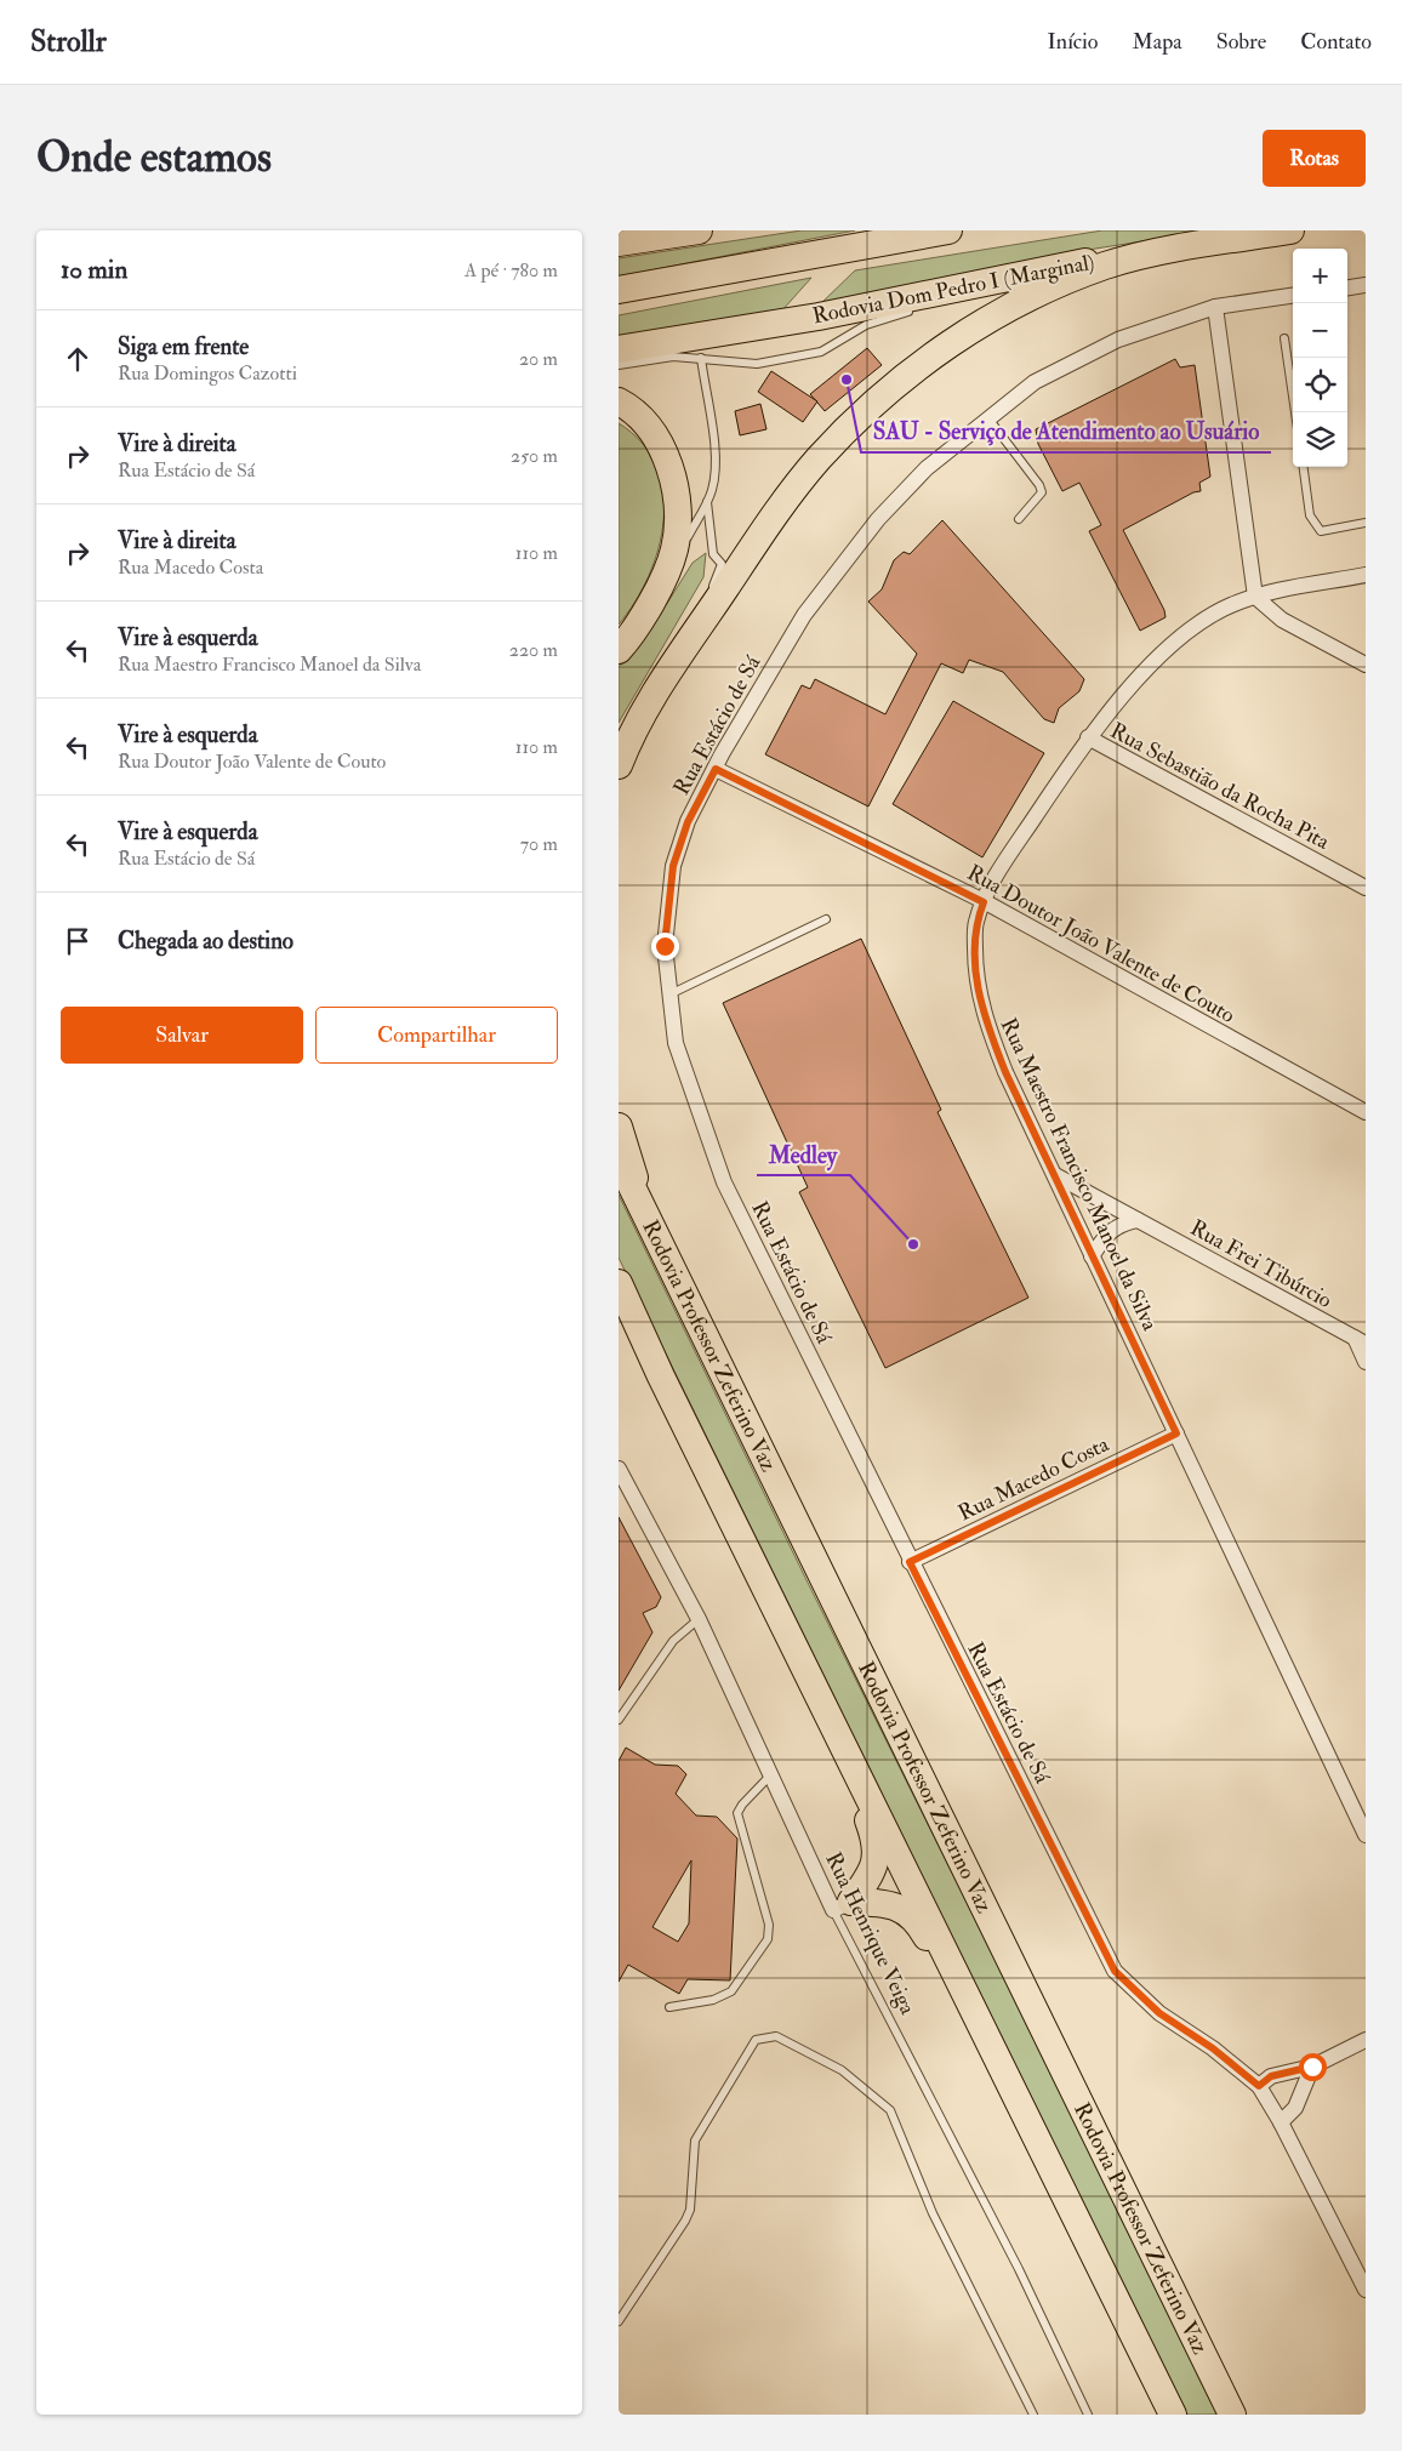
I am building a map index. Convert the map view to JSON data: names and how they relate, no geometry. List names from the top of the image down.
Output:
{
  "streets": {
    "highway": ["Rodovia Dom Pedro I (Marginal)", "Rodovia Professor Zeferino Vaz"],
    "street": [
      "Rua Estácio de Sá",
      "Rua Sebastião da Rocha Pita",
      "Rua Doutor João Valente de Couto",
      "Rua Maestro Francisco Manoel da Silva",
      "Rua Frei Tibúrcio",
      "Rua Macedo Costa",
      "Rua Henrique Veiga"
    ]
  },
  "crossings": [
    ["Rua Estácio de Sá", "Rua Doutor João Valente de Couto"],
    ["Rua Estácio de Sá", "Rua Macedo Costa"],
    ["Rua Sebastião da Rocha Pita", "Rua Maestro Francisco Manoel da Silva"],
    ["Rua Doutor João Valente de Couto", "Rua Maestro Francisco Manoel da Silva"],
    ["Rua Maestro Francisco Manoel da Silva", "Rua Frei Tibúrcio"],
    ["Rua Maestro Francisco Manoel da Silva", "Rua Macedo Costa"]
  ],
  "places": ["SAU - Serviço de Atendimento ao Usuário", "Medley"],
  "page": {
    "header": "Strollr",
    "nav": [
      "Início",
      "Mapa",
      "Sobre",
      "Contato"
    ],
    "buttons": [
      "Rotas",
      ["Salvar", "Compartilhar"]
    ],
    "title": "Onde estamos",
    "heading": ["10 min", "A pé · 780 m"],
    "map_buttons": ["+", "−"],
    "list": [
      ["Siga em frente", "Rua Domingos Cazotti", "20 m"],
      ["Vire à direita", "Rua Estácio de Sá", "250 m"],
      ["Vire à direita", "Rua Macedo Costa", "110 m"],
      ["Vire à esquerda", "Rua Maestro Francisco Manoel da Silva", "220 m"],
      ["Vire à esquerda", "Rua Doutor João Valente de Couto", "110 m"],
      ["Vire à esquerda", "Rua Estácio de Sá", "70 m"],
      "Chegada ao destino"
    ]
  }
}
